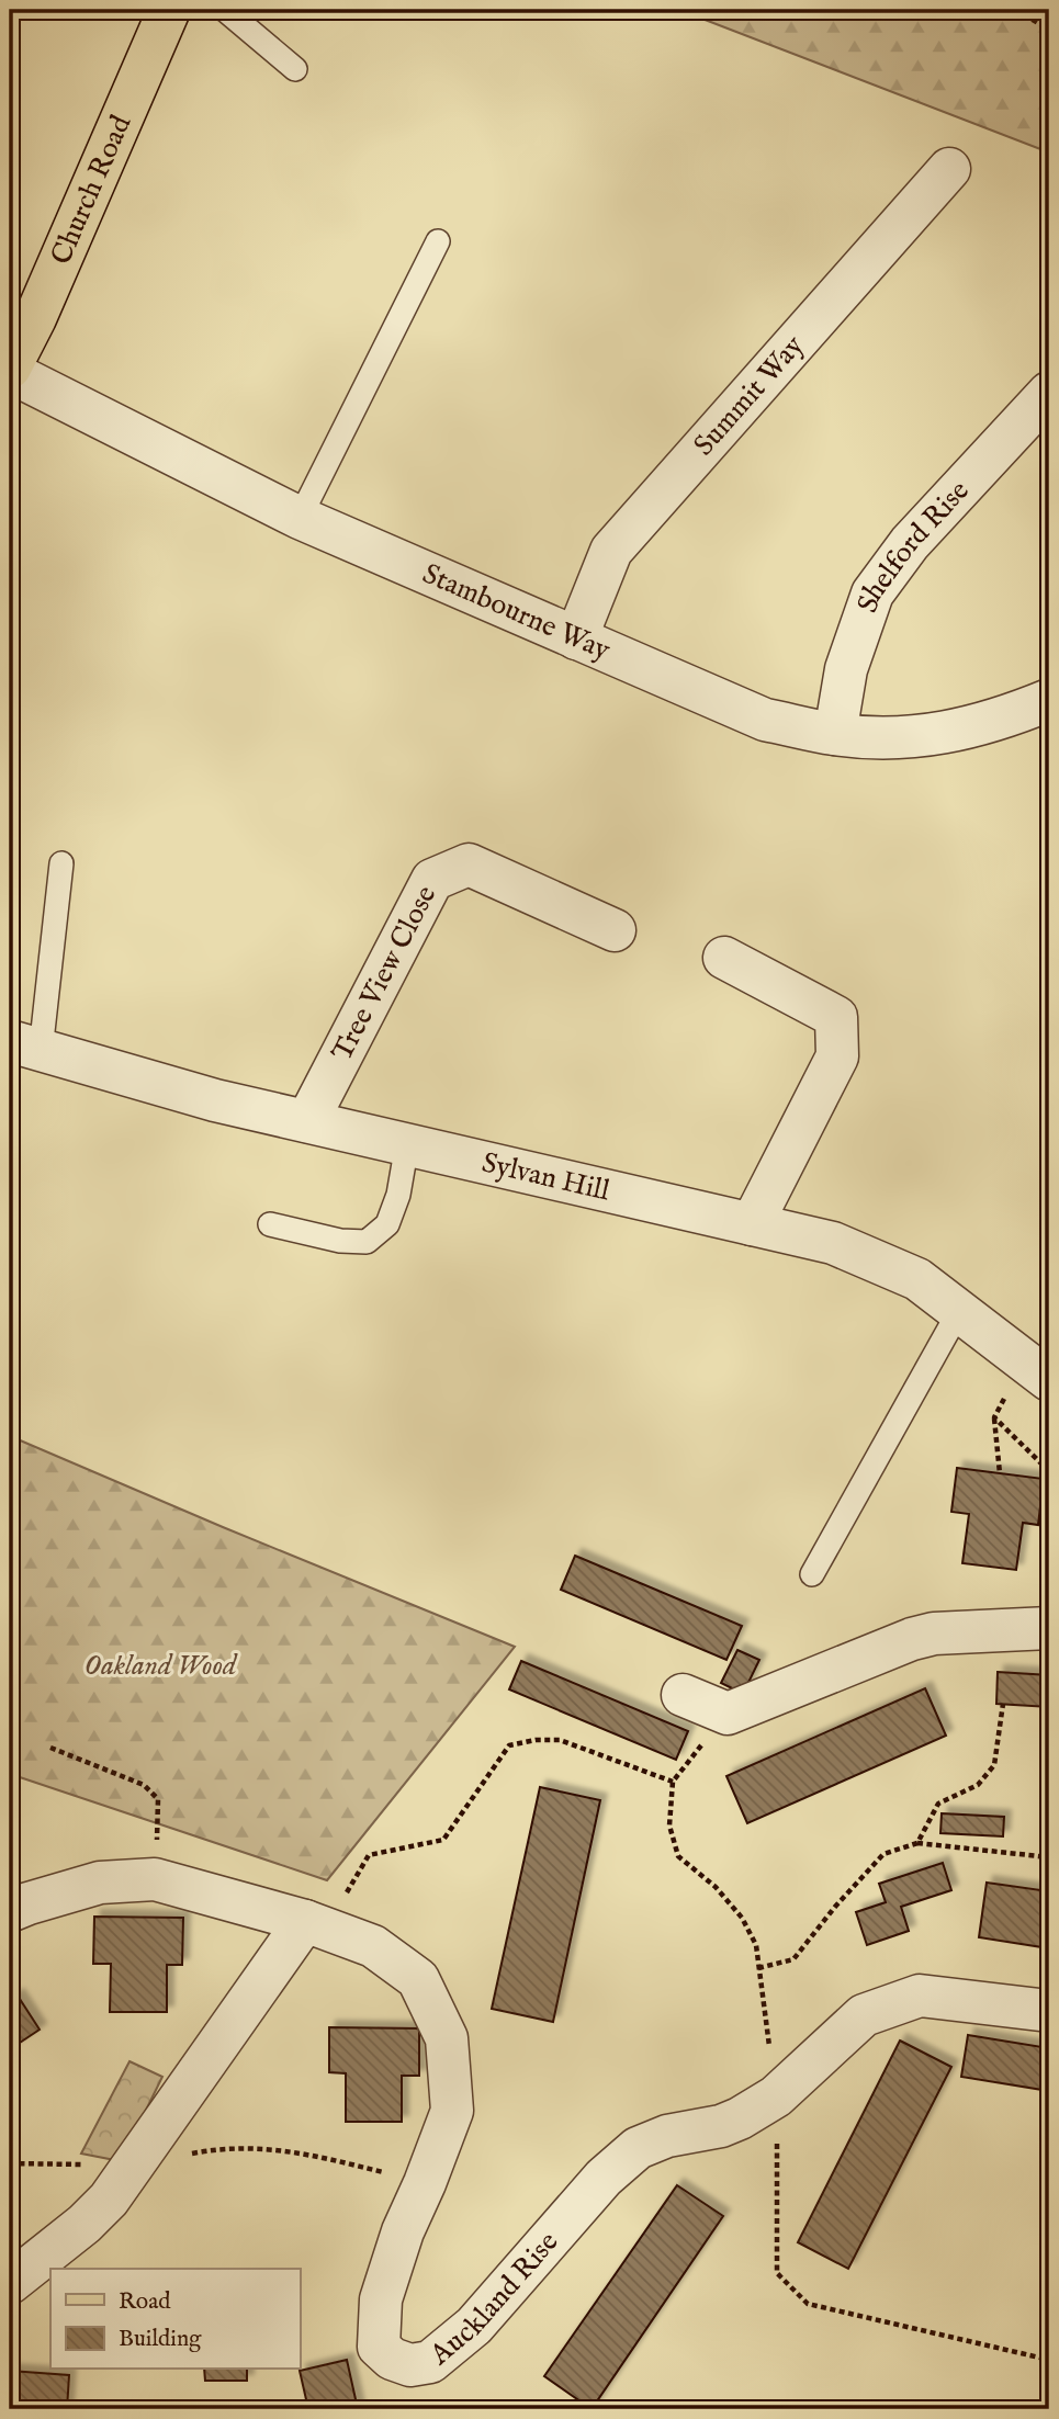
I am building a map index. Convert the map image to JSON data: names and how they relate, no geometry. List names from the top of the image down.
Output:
{
  "streets": {
    "main road": ["Church Road"],
    "street": [
      "Summit Way",
      "Shelford Rise",
      "Stambourne Way",
      "Tree View Close",
      "Sylvan Hill",
      "Auckland Rise"
    ]
  },
  "crossings": [
    ["Church Road", "Stambourne Way"],
    ["Summit Way", "Stambourne Way"],
    ["Shelford Rise", "Stambourne Way"],
    ["Tree View Close", "Sylvan Hill"]
  ],
  "parks": ["Oakland Wood"],
  "legend": ["Road", "Building"]
}
